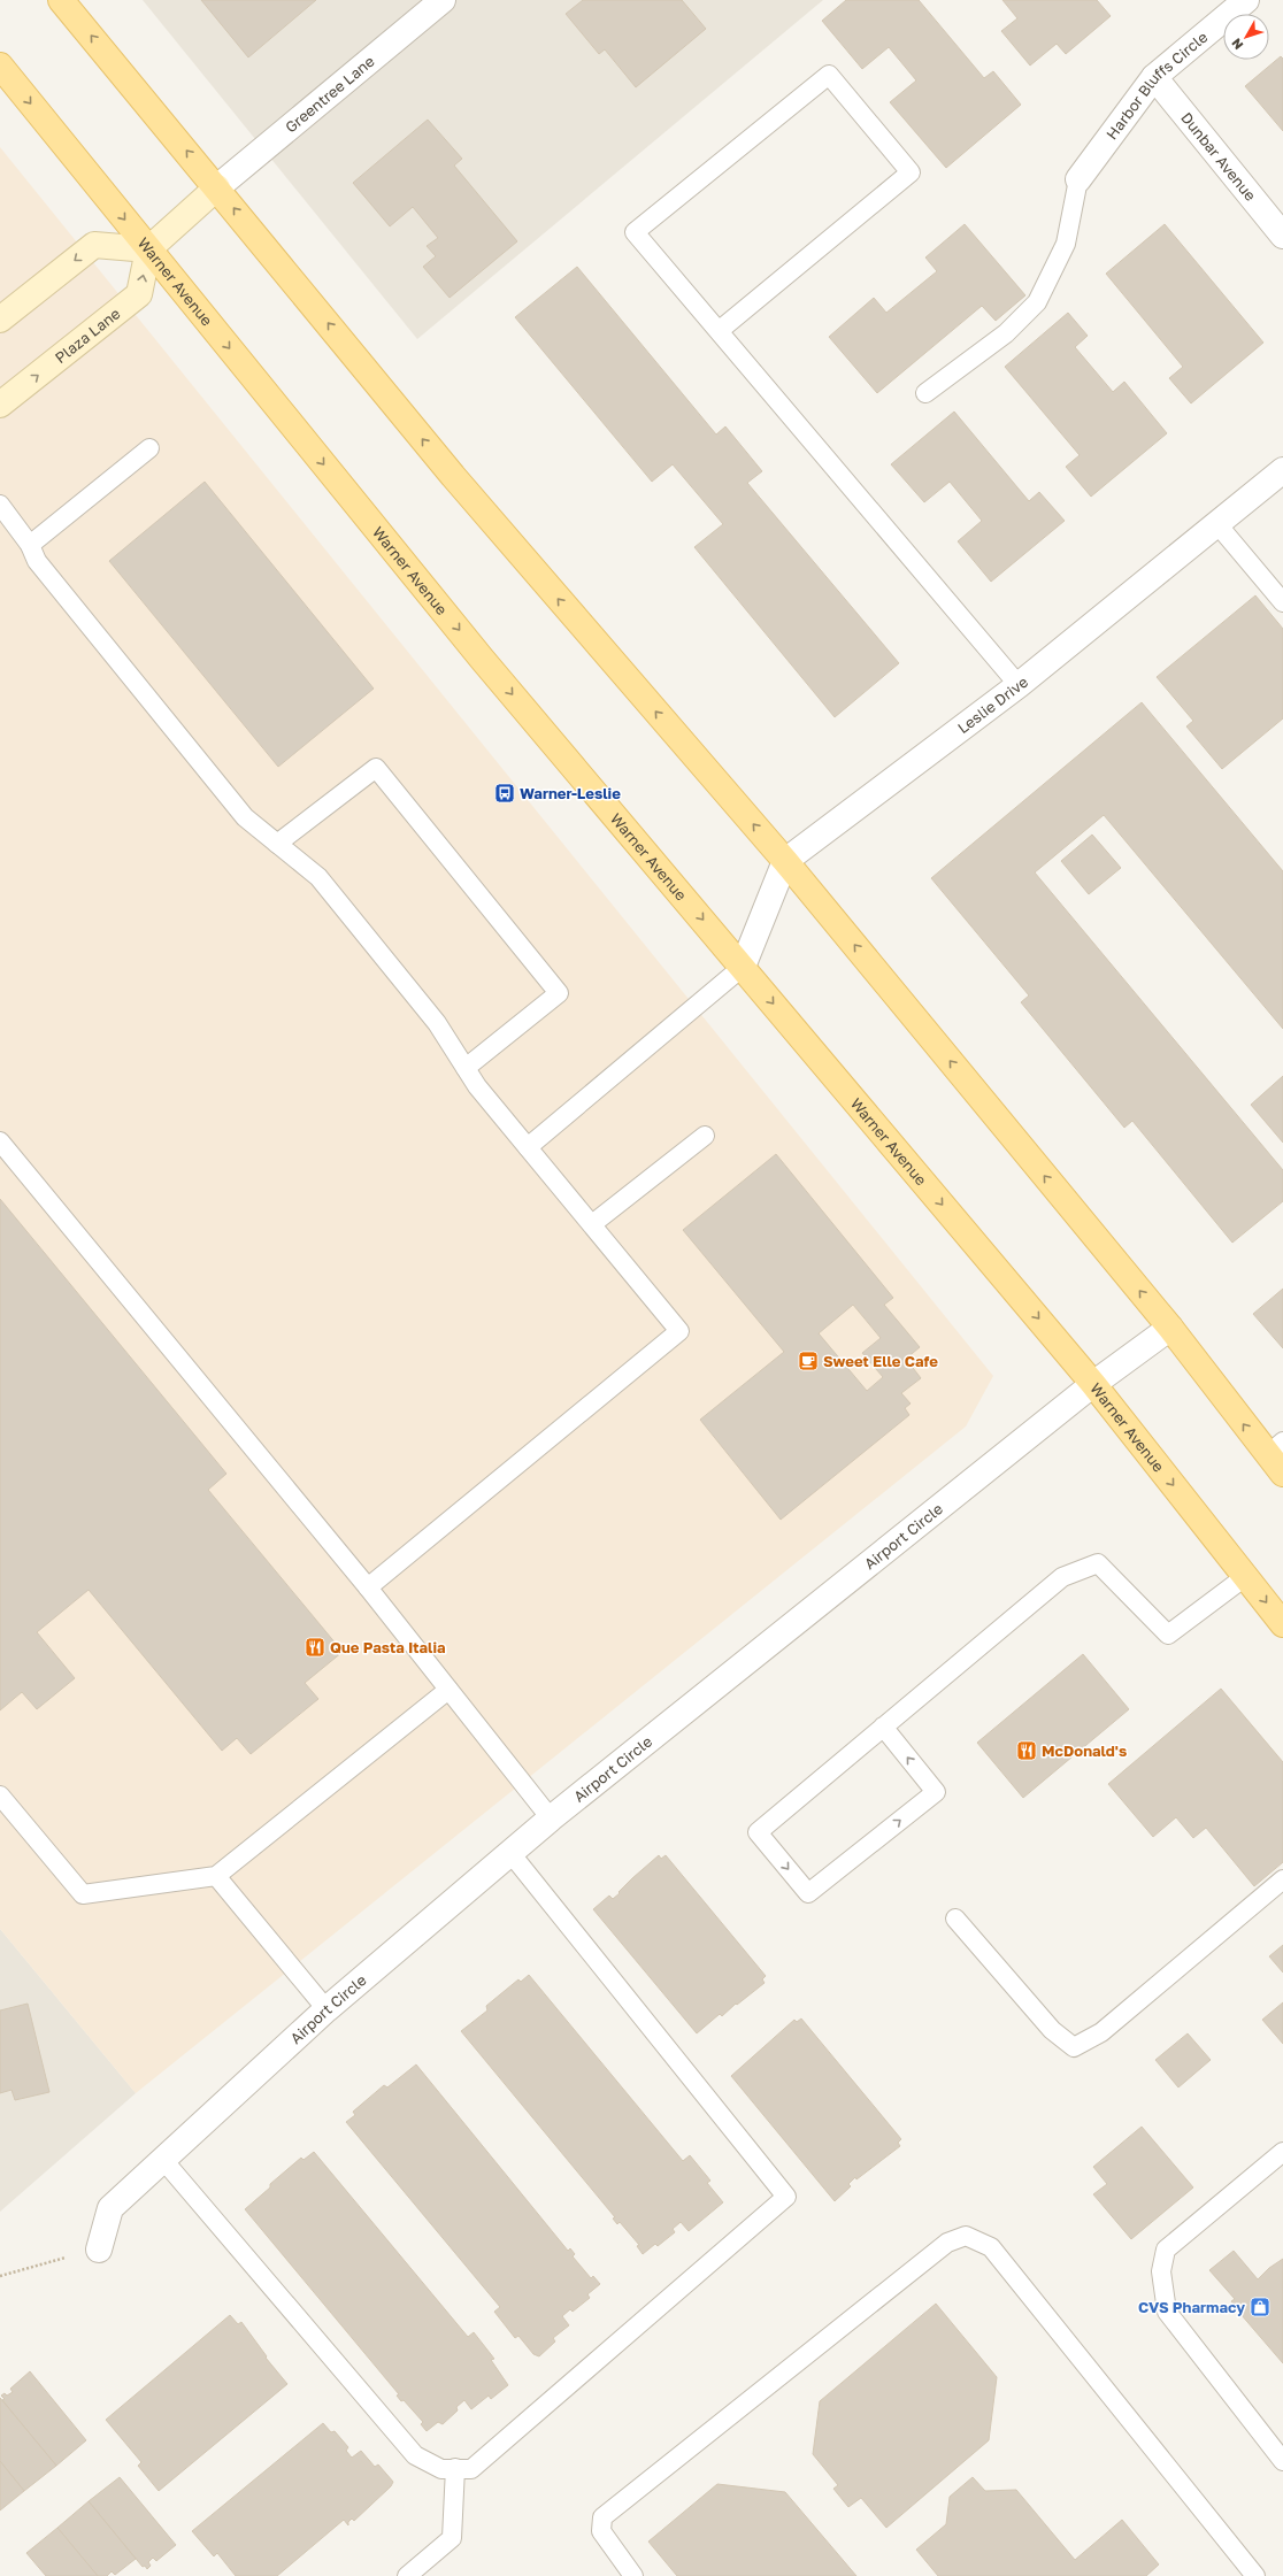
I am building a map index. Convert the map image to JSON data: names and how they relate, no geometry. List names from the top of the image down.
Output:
{
  "streets": {
    "main road": ["Warner Avenue"],
    "street": [
      "Harbor Bluffs Circle",
      "Greentree Lane",
      "Dunbar Avenue",
      "Plaza Lane",
      "Leslie Drive",
      "Airport Circle"
    ]
  },
  "crossings": [
    ["Harbor Bluffs Circle", "Dunbar Avenue"],
    ["Warner Avenue", "Plaza Lane"],
    ["Warner Avenue", "Airport Circle"]
  ],
  "one_way": ["Plaza Lane"],
  "places": {
    "bus stop": ["Warner-Leslie"],
    "cafe": ["Sweet Elle Cafe"],
    "restaurant": ["Que Pasta Italia", "McDonald's"],
    "shop": ["CVS Pharmacy"]
  },
  "north": "bottom left"
}
